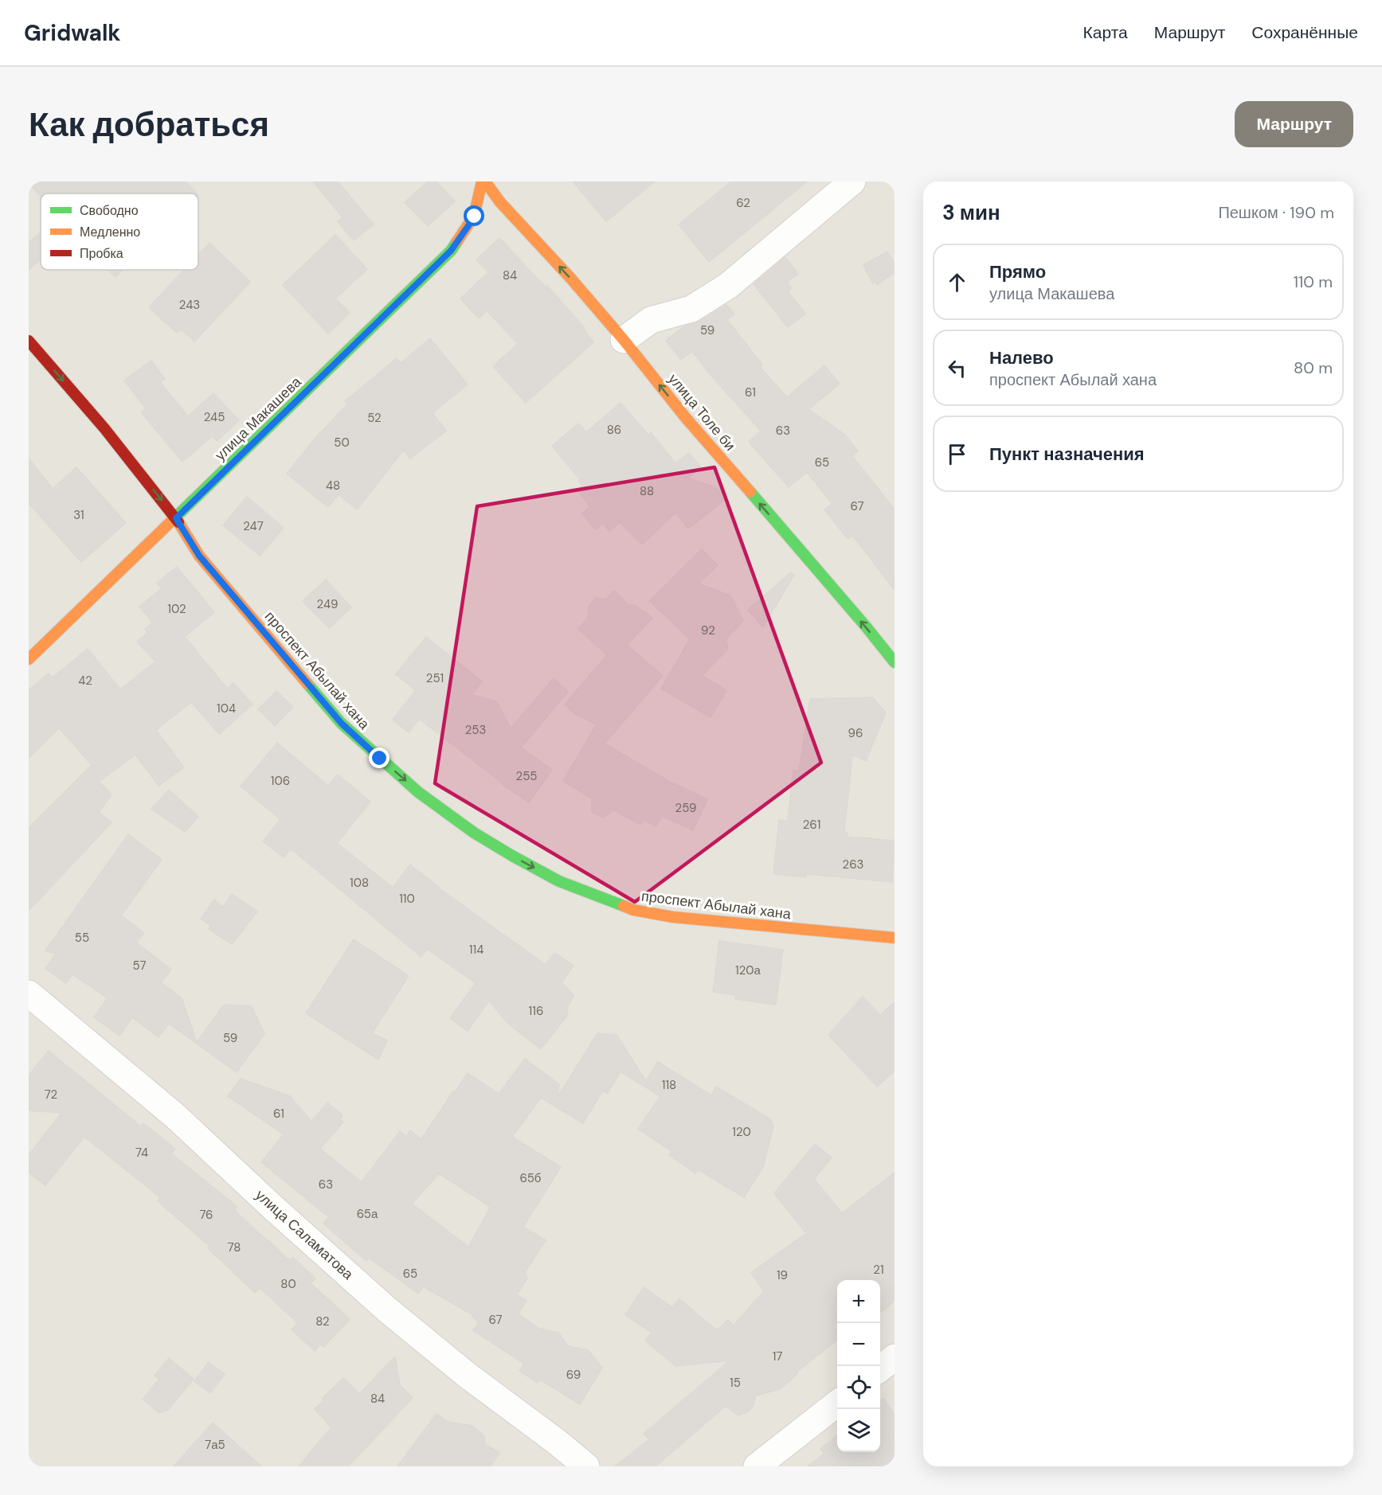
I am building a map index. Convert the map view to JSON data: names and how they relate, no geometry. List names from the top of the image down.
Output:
{
  "streets": {
    "street": [
      "улица Толе би",
      "улица Макашева",
      "проспект Абылай хана",
      "улица Саламатова"
    ]
  },
  "crossings": [
    ["улица Толе би", "улица Макашева"],
    ["улица Макашева", "проспект Абылай хана"]
  ],
  "one_way": ["улица Толе би", "проспект Абылай хана"],
  "house_numbers": [
    "62",
    "84",
    "243",
    "59",
    "61",
    "245",
    "52",
    "86",
    "63",
    "50",
    "65",
    "48",
    "88",
    "67",
    "31",
    "247",
    "249",
    "102",
    "92",
    "251",
    "42",
    "104",
    "253",
    "96",
    "255",
    "106",
    "259",
    "261",
    "263",
    "108",
    "110",
    "55",
    "114",
    "57",
    "120а",
    "116",
    "59",
    "118",
    "72",
    "61",
    "120",
    "74",
    "65б",
    "63",
    "65а",
    "76",
    "78",
    "21",
    "65",
    "19",
    "80",
    "67",
    "82",
    "17",
    "69",
    "15",
    "84",
    "7а5"
  ],
  "legend": ["Свободно", "Медленно", "Пробка"],
  "page": {
    "header": "Gridwalk",
    "nav": ["Карта", "Маршрут", "Сохранённые"],
    "buttons": "Маршрут",
    "title": "Как добраться",
    "heading": ["3 мин", "Пешком · 190 m"],
    "list": [
      ["Прямо", "улица Макашева", "110 m"],
      ["Налево", "проспект Абылай хана", "80 m"],
      "Пункт назначения"
    ],
    "map_buttons": ["+", "−"]
  }
}
